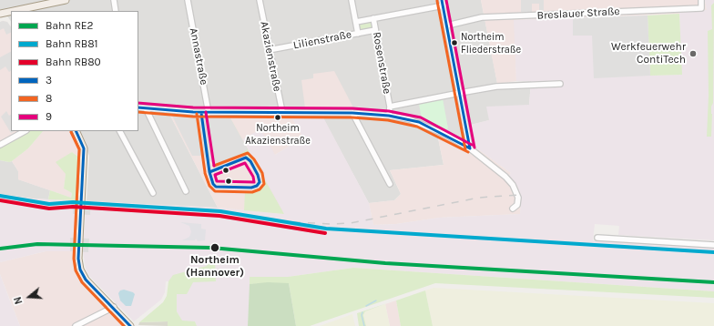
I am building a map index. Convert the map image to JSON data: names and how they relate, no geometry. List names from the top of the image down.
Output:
{
  "streets": {
    "street": [
      "Breslauer Straße",
      "Lilienstraße",
      "Annastraße",
      "Akazienstraße",
      "Rosenstraße"
    ]
  },
  "crossings": [
    ["Lilienstraße", "Akazienstraße"],
    ["Lilienstraße", "Rosenstraße"]
  ],
  "places": [
    "Northeim Fliederstraße",
    "Werkfeuerwehr ContiTech",
    "Northeim Akazienstraße",
    "Northeim (Hannover)"
  ],
  "lines": [
    "transit line 3",
    "transit line 9",
    "transit line 8",
    "rail line RB81",
    "rail line RB80",
    "rail line RE2"
  ],
  "legend": [
    "Bahn RE2",
    "Bahn RB81",
    "Bahn RB80",
    "3",
    "8",
    "9"
  ],
  "north": "left"
}
